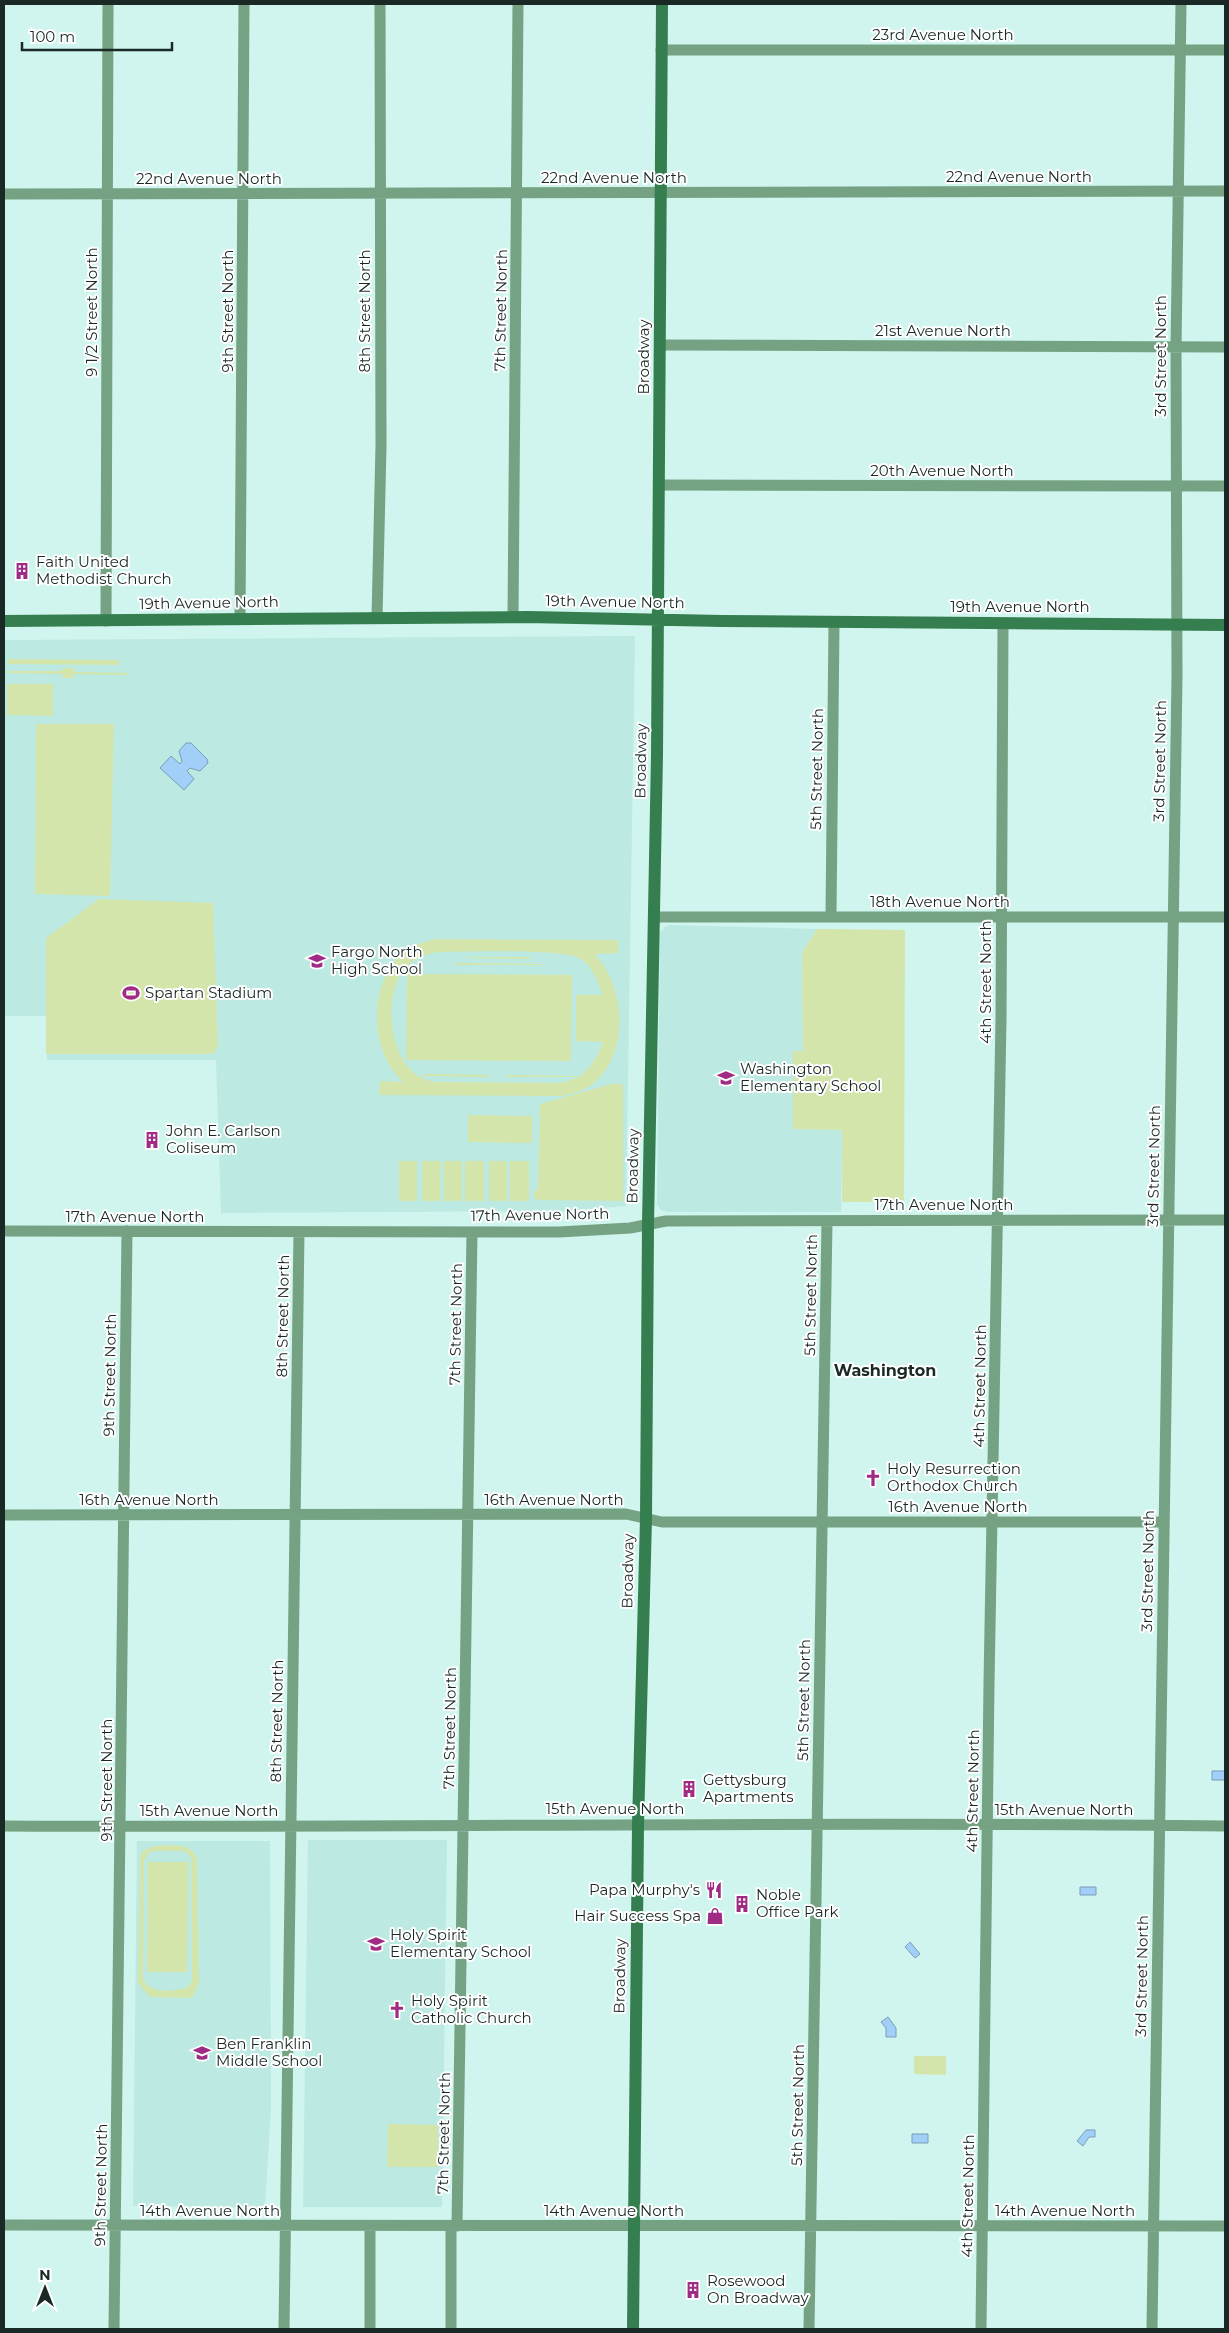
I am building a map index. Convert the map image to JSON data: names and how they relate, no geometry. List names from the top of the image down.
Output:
{
  "streets": {
    "street": [
      "23rd Avenue North",
      "22nd Avenue North",
      "7th Street North",
      "9th Street North",
      "8th Street North",
      "9 1/2 Street North",
      "21st Avenue North",
      "3rd Street North",
      "Broadway",
      "20th Avenue North",
      "19th Avenue North",
      "5th Street North",
      "18th Avenue North",
      "4th Street North",
      "17th Avenue North",
      "16th Avenue North",
      "15th Avenue North",
      "14th Avenue North"
    ]
  },
  "crossings": [
    ["23rd Avenue North", "3rd Street North"],
    ["23rd Avenue North", "Broadway"],
    ["22nd Avenue North", "7th Street North"],
    ["22nd Avenue North", "9th Street North"],
    ["22nd Avenue North", "8th Street North"],
    ["22nd Avenue North", "9 1/2 Street North"],
    ["22nd Avenue North", "3rd Street North"],
    ["22nd Avenue North", "Broadway"],
    ["7th Street North", "19th Avenue North"],
    ["7th Street North", "17th Avenue North"],
    ["7th Street North", "16th Avenue North"],
    ["7th Street North", "15th Avenue North"],
    ["7th Street North", "14th Avenue North"],
    ["9th Street North", "19th Avenue North"],
    ["9th Street North", "17th Avenue North"],
    ["9th Street North", "16th Avenue North"],
    ["9th Street North", "15th Avenue North"],
    ["9th Street North", "14th Avenue North"],
    ["8th Street North", "19th Avenue North"],
    ["8th Street North", "17th Avenue North"],
    ["8th Street North", "16th Avenue North"],
    ["8th Street North", "15th Avenue North"],
    ["8th Street North", "14th Avenue North"],
    ["9 1/2 Street North", "19th Avenue North"],
    ["21st Avenue North", "3rd Street North"],
    ["21st Avenue North", "Broadway"],
    ["3rd Street North", "20th Avenue North"],
    ["3rd Street North", "19th Avenue North"],
    ["3rd Street North", "18th Avenue North"],
    ["3rd Street North", "17th Avenue North"],
    ["3rd Street North", "16th Avenue North"],
    ["3rd Street North", "15th Avenue North"],
    ["3rd Street North", "14th Avenue North"],
    ["Broadway", "20th Avenue North"],
    ["Broadway", "19th Avenue North"],
    ["Broadway", "18th Avenue North"],
    ["Broadway", "17th Avenue North"],
    ["Broadway", "16th Avenue North"],
    ["Broadway", "15th Avenue North"],
    ["Broadway", "14th Avenue North"],
    ["19th Avenue North", "5th Street North"],
    ["19th Avenue North", "4th Street North"],
    ["5th Street North", "18th Avenue North"],
    ["5th Street North", "17th Avenue North"],
    ["5th Street North", "16th Avenue North"],
    ["5th Street North", "15th Avenue North"],
    ["5th Street North", "14th Avenue North"],
    ["18th Avenue North", "4th Street North"],
    ["4th Street North", "17th Avenue North"],
    ["4th Street North", "16th Avenue North"],
    ["4th Street North", "15th Avenue North"],
    ["4th Street North", "14th Avenue North"]
  ],
  "districts": ["Washington"],
  "places": {
    "building": [
      "Faith United Methodist Church",
      "John E. Carlson Coliseum",
      "Gettysburg Apartments",
      "Noble Office Park",
      "Rosewood On Broadway"
    ],
    "school or university": [
      "Fargo North High School",
      "Washington Elementary School",
      "Holy Spirit Elementary School",
      "Ben Franklin Middle School"
    ],
    "sports": ["Spartan Stadium"],
    "church": ["Holy Resurrection Orthodox Church", "Holy Spirit Catholic Church"],
    "restaurant": ["Papa Murphy's"],
    "shop": ["Hair Success Spa"]
  },
  "scale_bar": "100 m",
  "north": "top"
}
